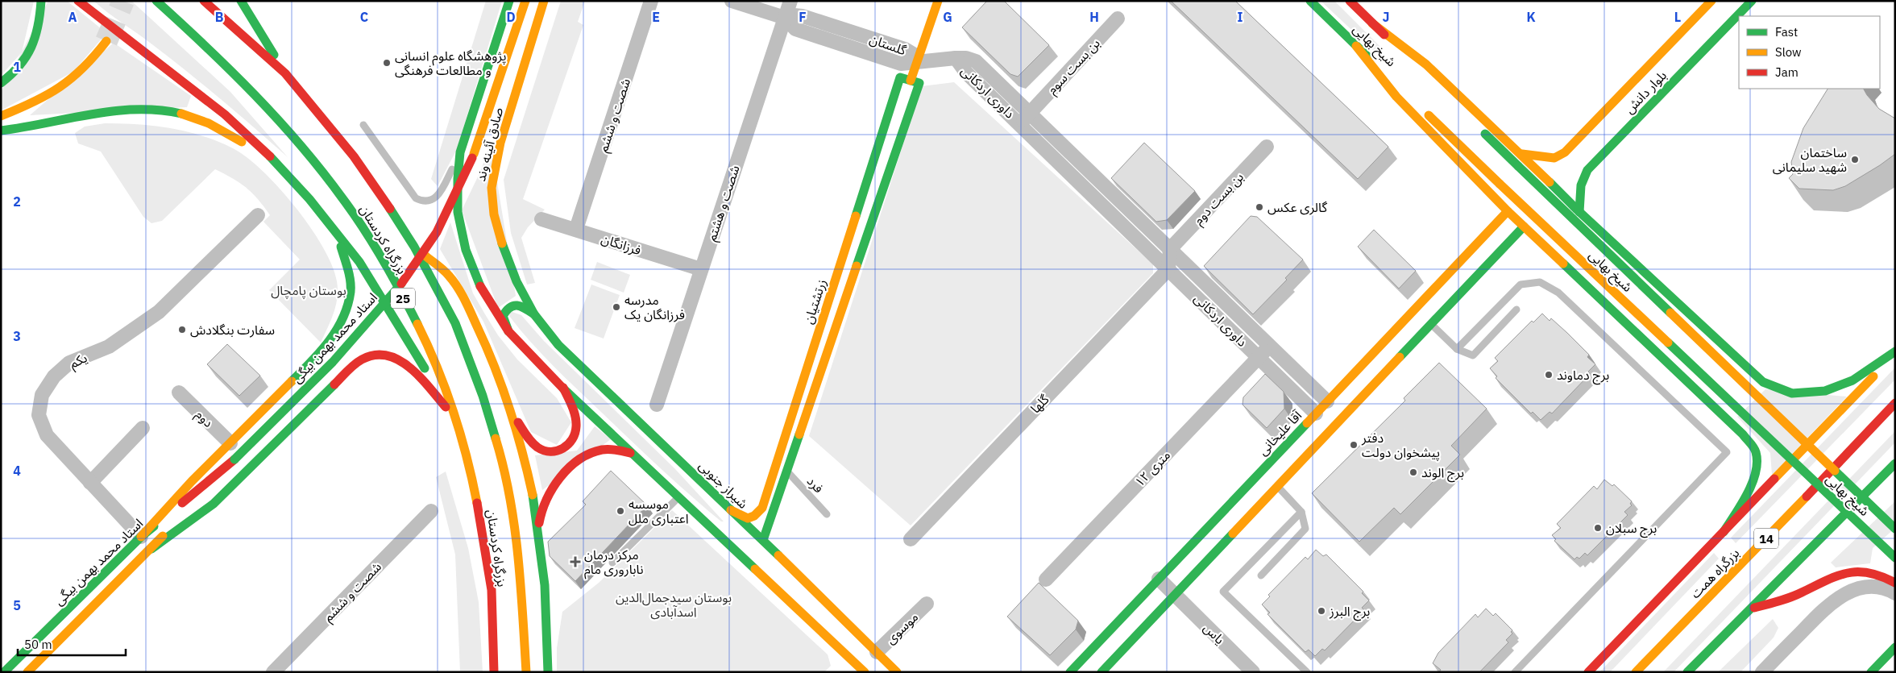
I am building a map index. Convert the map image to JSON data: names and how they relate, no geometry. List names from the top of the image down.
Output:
{
  "streets": {
    "main road": [
      "شیخ بهایی",
      "بلوار دانش",
      "صادق آئینه وند",
      "بزرگراه کردستان",
      "25",
      "زرتشتیان",
      "استاد محمد بهمن بیگی",
      "آقا علیخانی",
      "شیراز جنوبی",
      "14",
      "بزرگراه همت"
    ],
    "street": [
      "گلستان",
      "بن بست سوم",
      "داوری اردکانی",
      "شصت و ششم",
      "بن بست دوم",
      "شصت و هشتم",
      "فرزانگان",
      "یکم",
      "گلها",
      "دوم",
      "۱۲ متری",
      "موسوی",
      "یاس"
    ],
    "lane": ["فرد"]
  },
  "crossings": [
    ["گلستان", "داوری اردکانی"],
    ["گلستان", "شصت و هشتم"],
    ["بن بست سوم", "داوری اردکانی"],
    ["داوری اردکانی", "بن بست دوم"],
    ["داوری اردکانی", "گلها"],
    ["داوری اردکانی", "آقا علیخانی"],
    ["داوری اردکانی", "۱۲ متری"],
    ["شصت و ششم", "فرزانگان"],
    ["صادق آئینه وند", "استاد محمد بهمن بیگی"],
    ["صادق آئینه وند", "شیراز جنوبی"],
    ["شصت و هشتم", "فرزانگان"],
    ["زرتشتیان", "شیراز جنوبی"],
    ["استاد محمد بهمن بیگی", "یکم"],
    ["آقا علیخانی", "یاس"],
    ["شیراز جنوبی", "موسوی"]
  ],
  "parks": ["بوستان پامچال", "بوستان سیدجمال‌الدین اسدآبادی"],
  "places": {
    "other": [
      "پژوهشگاه علوم انسانی و مطالعات فرهنگی",
      "ساختمان شهید سلیمانی",
      "گالری عکس",
      "مدرسه فرزانگان یک",
      "سفارت بنگلادش",
      "برج دماوند",
      "دفتر پیشخوان دولت",
      "برج الوند",
      "موسسه اعتباری ملل",
      "برج سبلان",
      "برج البرز"
    ],
    "health": ["مرکز درمان ناباروری مام"]
  },
  "legend": ["Fast", "Slow", "Jam"],
  "scale_bar": "50 m",
  "grid": {
    "columns": [
      "A",
      "B",
      "C",
      "D",
      "E",
      "F",
      "G",
      "H",
      "I",
      "J",
      "K",
      "L"
    ],
    "rows": [
      "1",
      "2",
      "3",
      "4",
      "5"
    ]
  }
}
